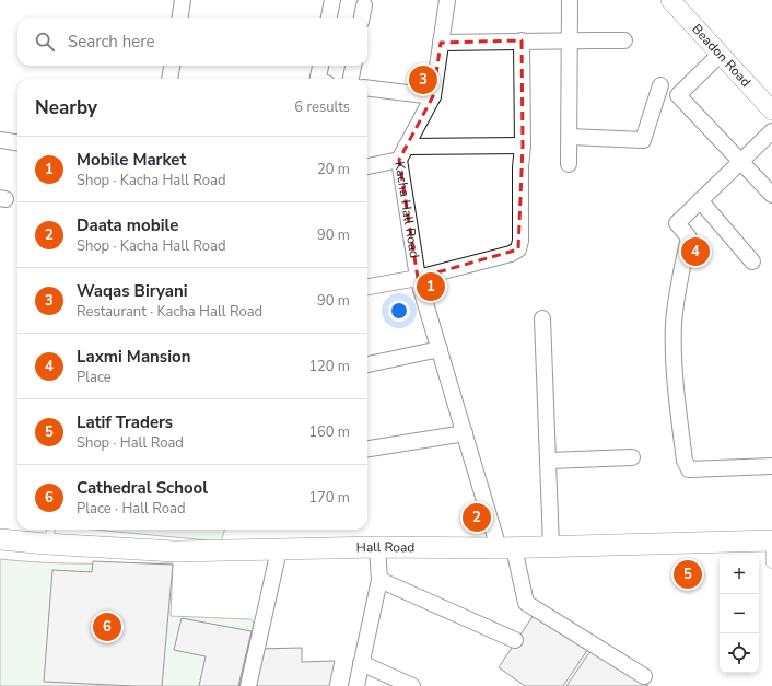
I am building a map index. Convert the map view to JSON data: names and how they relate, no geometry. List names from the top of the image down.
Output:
{
  "streets": {
    "main road": ["Hall Road"],
    "street": ["Beadon Road", "Kacha Hall Road"]
  },
  "crossings": [
    ["Kacha Hall Road", "Hall Road"]
  ],
  "page": {
    "search": "Search here",
    "pins": [
      "3",
      "4",
      "1",
      "2",
      "5",
      "6"
    ],
    "heading": ["Nearby", "6 results"],
    "list": [
      {
        "mark": "1",
        "name": "Mobile Market",
        "note": "Shop · Kacha Hall Road",
        "value": "20 m"
      },
      {
        "mark": "2",
        "name": "Daata mobile",
        "note": "Shop · Kacha Hall Road",
        "value": "90 m"
      },
      {
        "mark": "3",
        "name": "Waqas Biryani",
        "note": "Restaurant · Kacha Hall Road",
        "value": "90 m"
      },
      {
        "mark": "4",
        "name": "Laxmi Mansion",
        "note": "Place",
        "value": "120 m"
      },
      {
        "mark": "5",
        "name": "Latif Traders",
        "note": "Shop · Hall Road",
        "value": "160 m"
      },
      {
        "mark": "6",
        "name": "Cathedral School",
        "note": "Place · Hall Road",
        "value": "170 m"
      }
    ],
    "map_buttons": ["+", "−"]
  }
}
